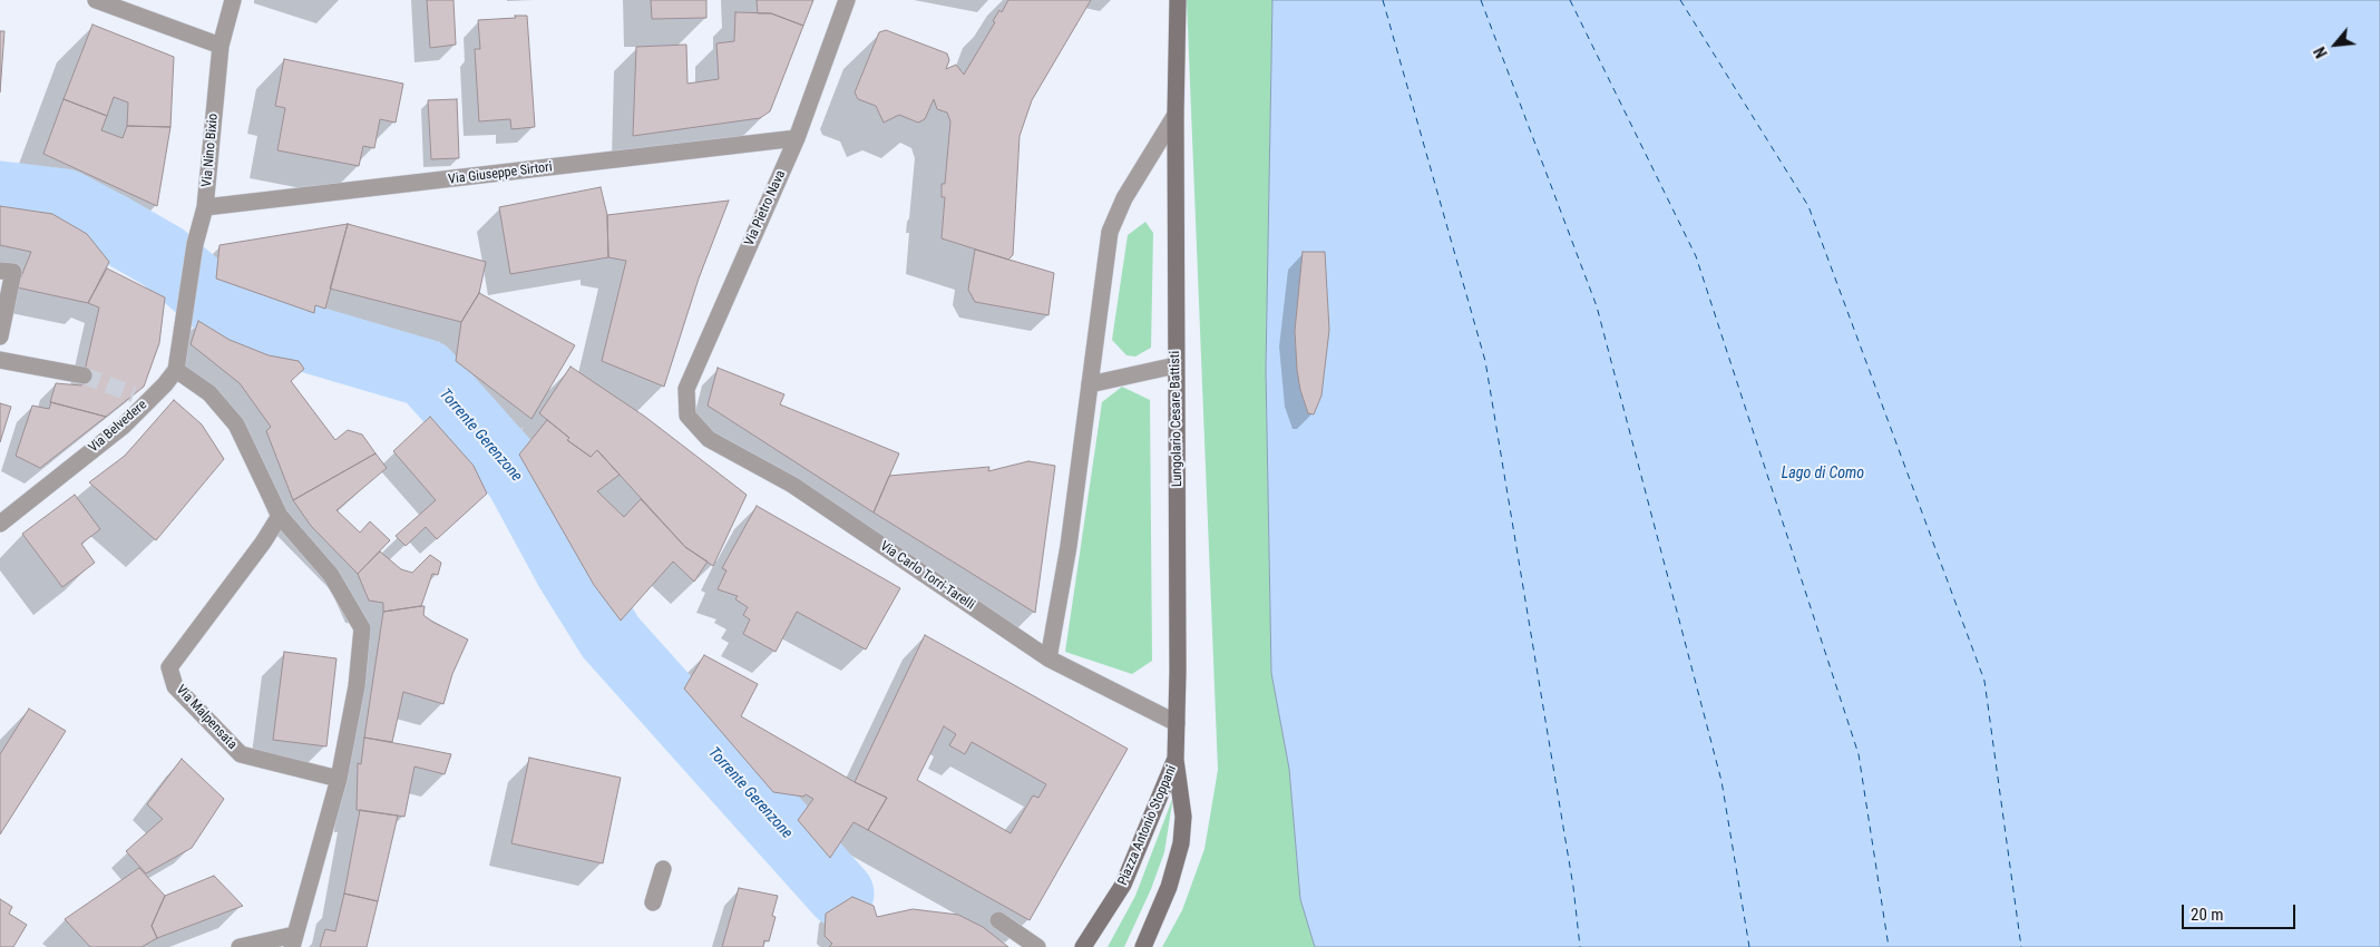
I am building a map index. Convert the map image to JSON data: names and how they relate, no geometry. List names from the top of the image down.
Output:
{
  "streets": {
    "main road": ["Lungolario Cesare Battisti", "Piazza Antonio Stoppani"],
    "street": [
      "Via Nino Bixio",
      "Via Giuseppe Sirtori",
      "Via Pietro Nava",
      "Via Belvedere",
      "Via Carlo Torri-Tarelli",
      "Via Malpensata"
    ]
  },
  "crossings": [
    ["Via Nino Bixio", "Via Giuseppe Sirtori"],
    ["Via Nino Bixio", "Via Belvedere"],
    ["Via Giuseppe Sirtori", "Via Pietro Nava"],
    ["Via Pietro Nava", "Via Carlo Torri-Tarelli"],
    ["Lungolario Cesare Battisti", "Via Carlo Torri-Tarelli"],
    ["Lungolario Cesare Battisti", "Piazza Antonio Stoppani"],
    ["Via Carlo Torri-Tarelli", "Piazza Antonio Stoppani"]
  ],
  "water": ["Torrente Gerenzone", "Lago di Como"],
  "scale_bar": "20 m",
  "north": "bottom left"
}
